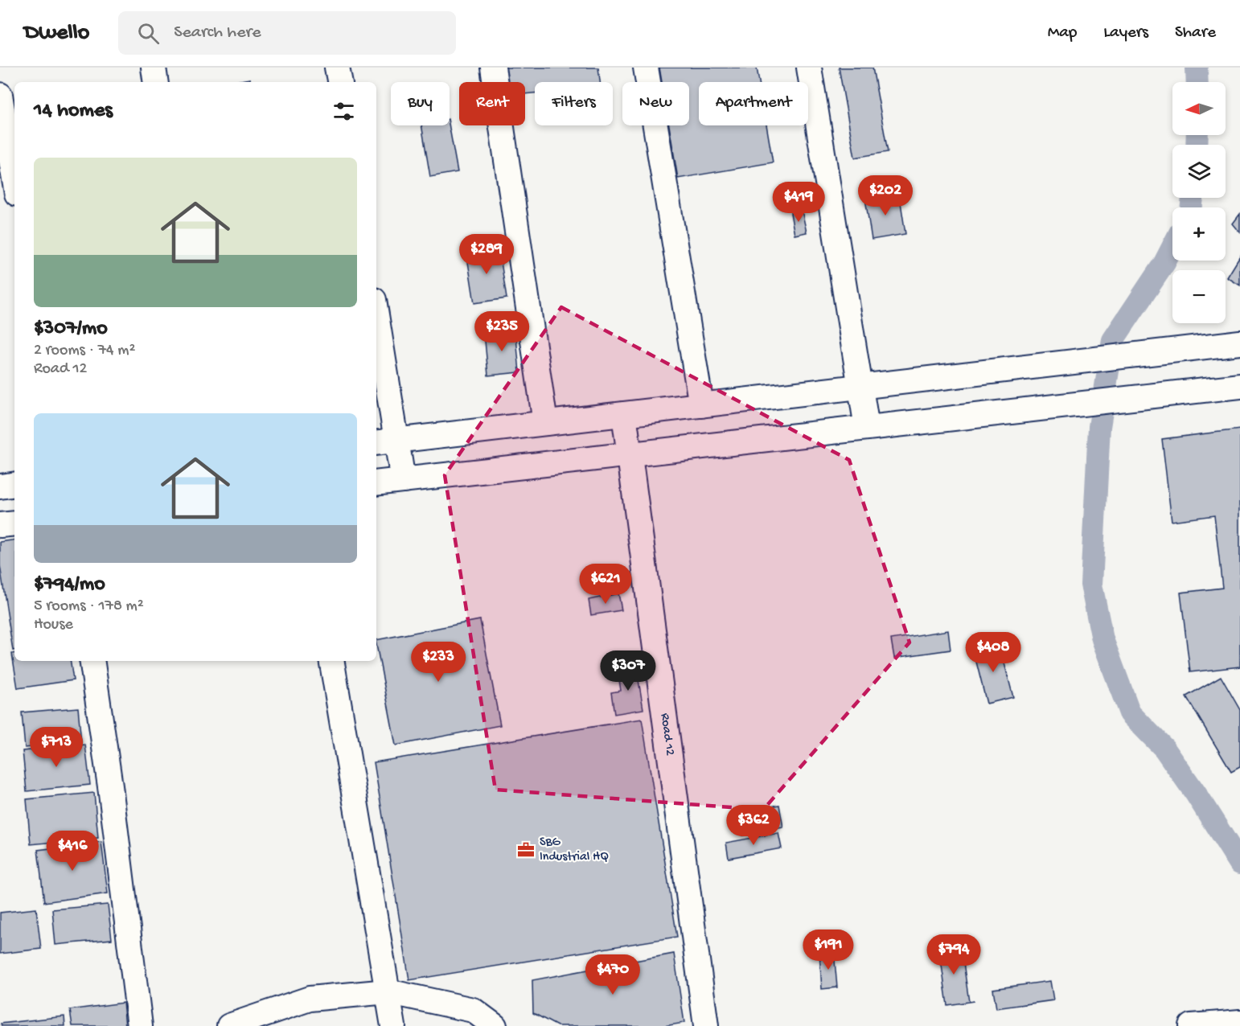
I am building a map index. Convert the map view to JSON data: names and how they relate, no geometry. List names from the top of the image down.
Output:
{
  "streets": {
    "street": ["Road 12"]
  },
  "places": {
    "office": ["SBG Industrial HQ"]
  },
  "north": "left",
  "page": {
    "header": "Dwello",
    "search": "Search here",
    "nav": ["Map", "Layers", "Share"],
    "map_buttons": ["+", "−"],
    "chip": [
      "Buy",
      "Rent",
      "Filters",
      "New",
      "Apartment"
    ],
    "heading": "14 homes",
    "list": [
      {
        "name": "$307/mo",
        "note": "2 rooms · 74 m² · Road 12"
      },
      {
        "name": "$794/mo",
        "note": "5 rooms · 178 m² · House"
      }
    ],
    "price": [
      "$202",
      "$419",
      "$289",
      "$235",
      "$621",
      "$408",
      "$233",
      "$307",
      "$713",
      "$362",
      "$416",
      "$191",
      "$794",
      "$470"
    ]
  }
}
